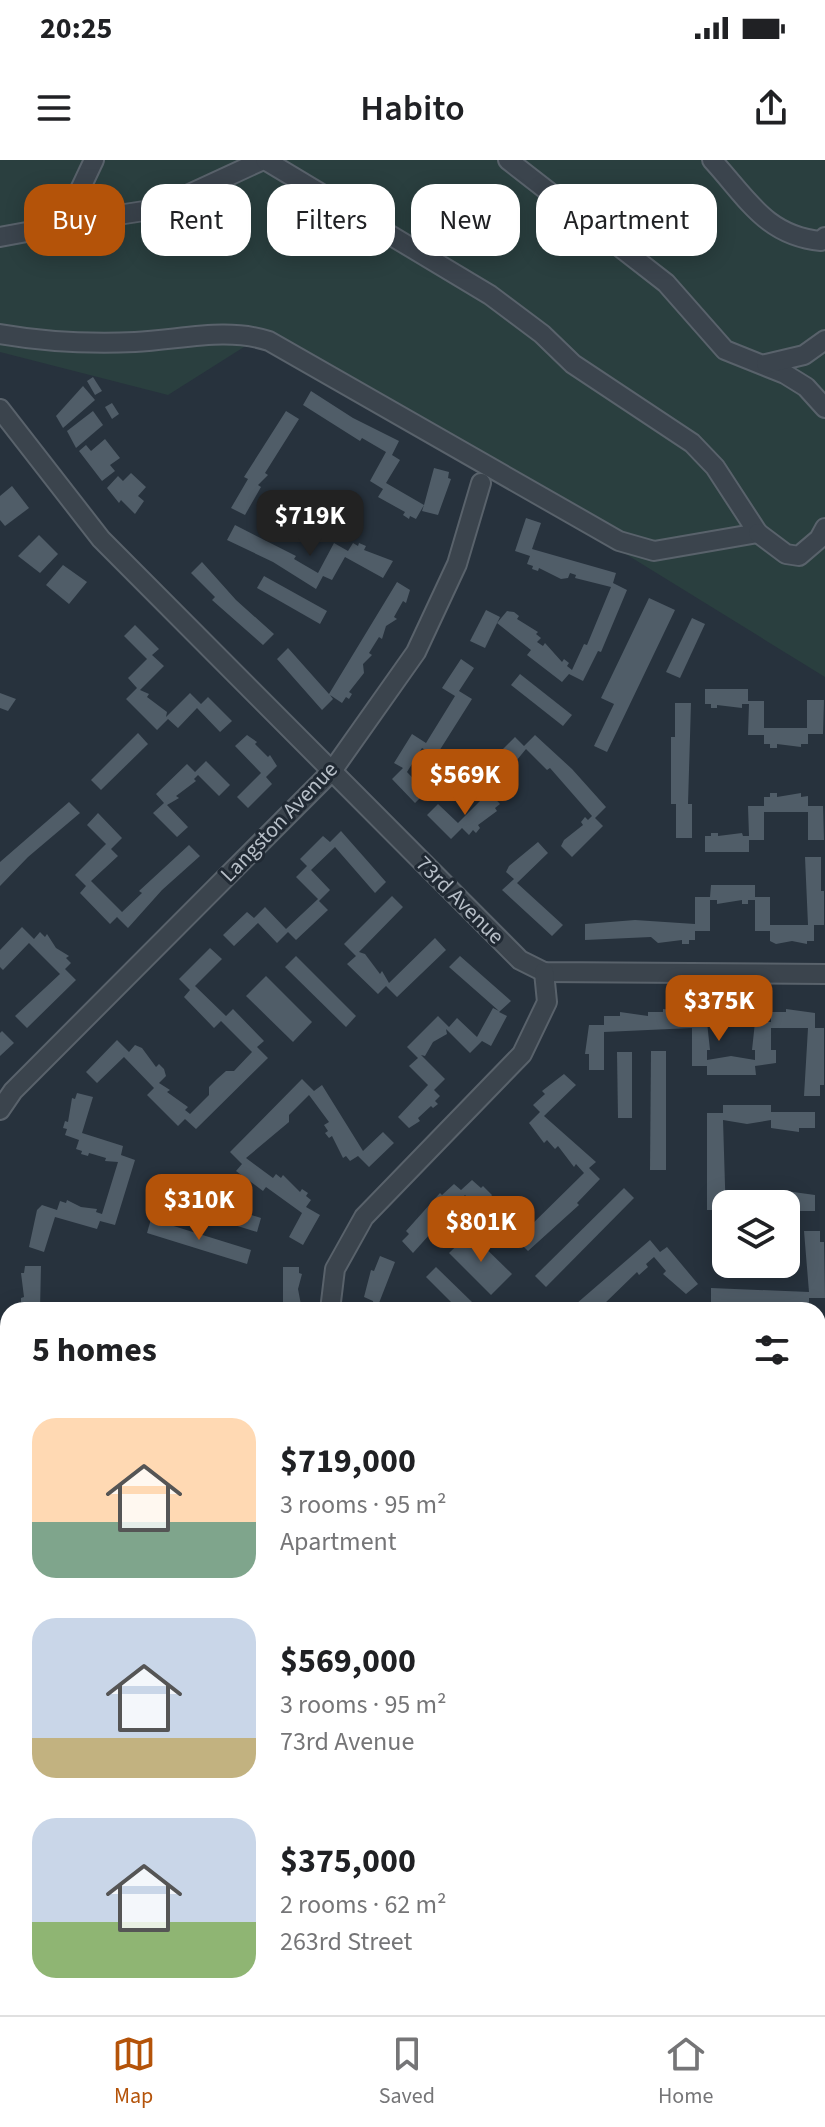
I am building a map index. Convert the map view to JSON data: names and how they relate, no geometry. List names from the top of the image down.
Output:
{
  "streets": {
    "street": ["Langston Avenue", "73rd Avenue"]
  },
  "crossings": [
    ["Langston Avenue", "73rd Avenue"]
  ],
  "page": {
    "status": "20:25",
    "header": "Habito",
    "chip": [
      "Buy",
      "Rent",
      "Filters",
      "New",
      "Apartment"
    ],
    "price": [
      "$719K",
      "$569K",
      "$375K",
      "$310K",
      "$801K"
    ],
    "heading": "5 homes",
    "list": [
      {
        "name": "$719,000",
        "note": "3 rooms · 95 m² · Apartment"
      },
      {
        "name": "$569,000",
        "note": "3 rooms · 95 m² · 73rd Avenue"
      },
      {
        "name": "$375,000",
        "note": "2 rooms · 62 m² · 263rd Street"
      }
    ],
    "tabs": ["Map", "Saved", "Home"]
  }
}
